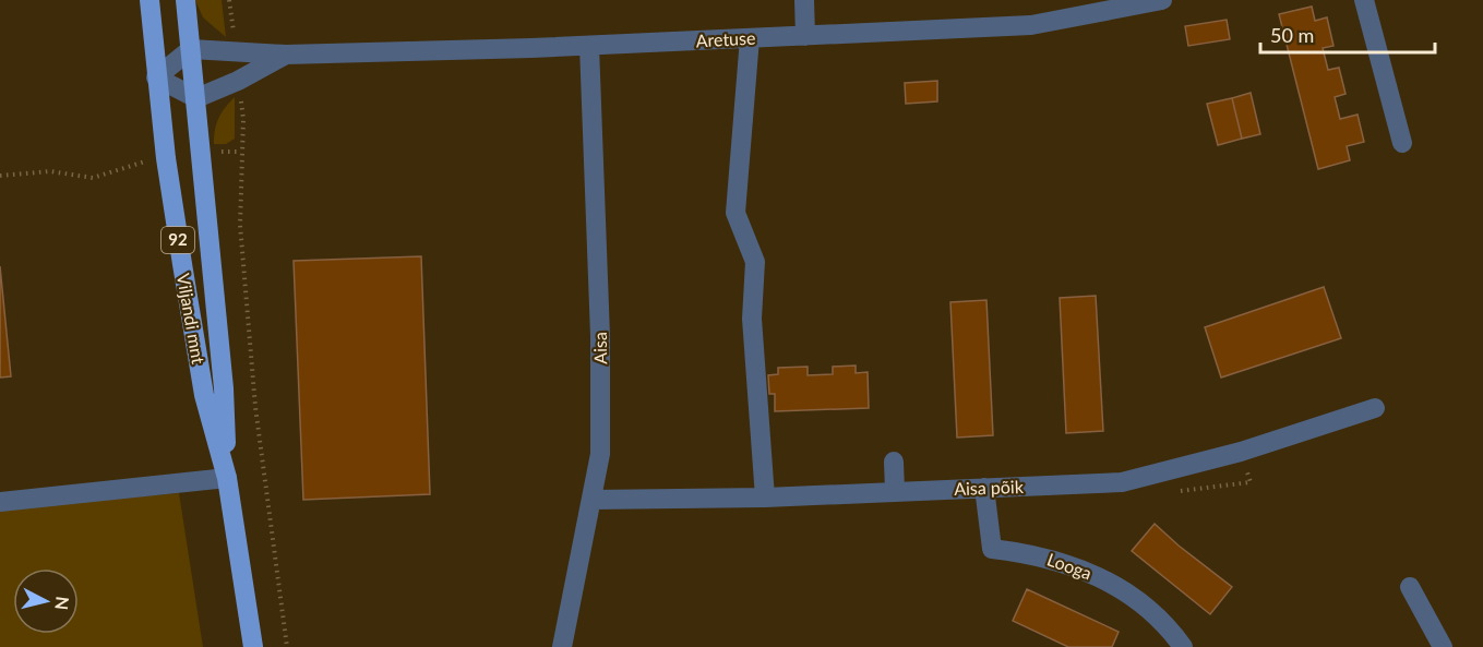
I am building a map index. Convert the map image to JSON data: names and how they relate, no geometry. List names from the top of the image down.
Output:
{
  "streets": {
    "main road": ["92", "Viljandi mnt"],
    "street": [
      "Aretuse",
      "Aisa",
      "Aisa põik",
      "Looga"
    ]
  },
  "crossings": [
    ["Aretuse", "Viljandi mnt"],
    ["Aretuse", "Aisa"],
    ["Aisa", "Aisa põik"],
    ["Aisa põik", "Looga"]
  ],
  "scale_bar": "50 m",
  "north": "right"
}
